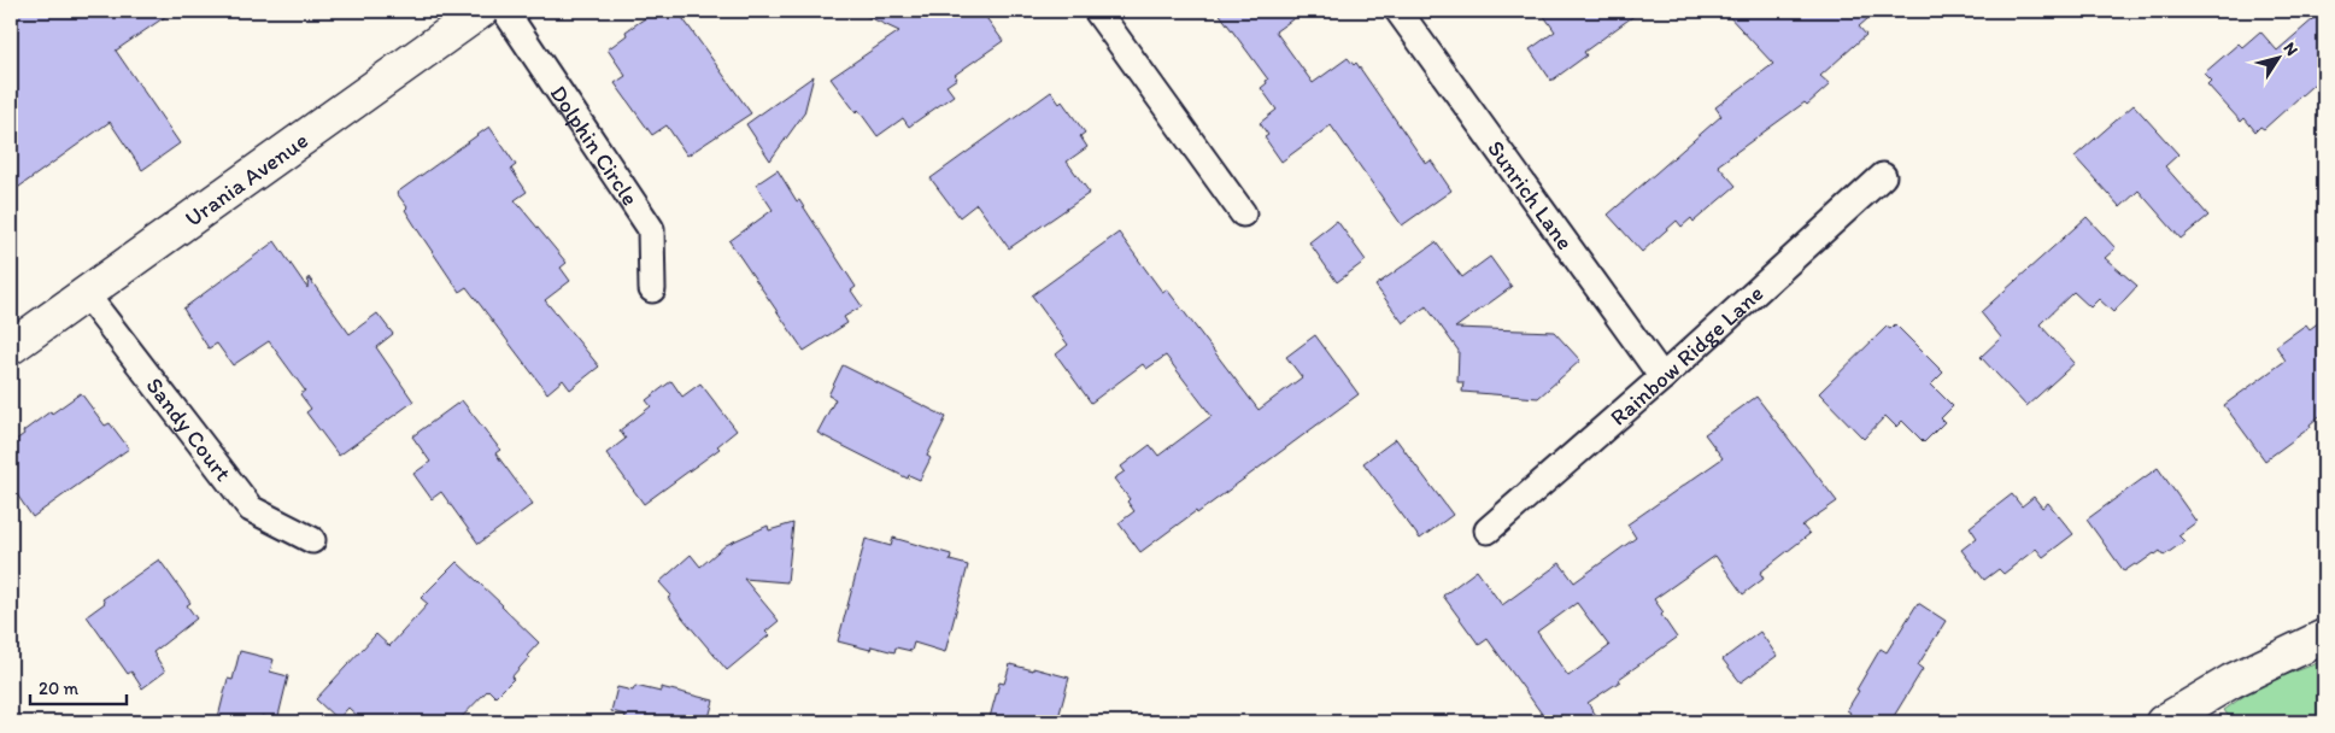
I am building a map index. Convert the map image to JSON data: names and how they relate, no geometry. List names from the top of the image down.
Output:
{
  "streets": {
    "street": [
      "Dolphin Circle",
      "Urania Avenue",
      "Sunrich Lane",
      "Rainbow Ridge Lane",
      "Sandy Court"
    ]
  },
  "crossings": [
    ["Urania Avenue", "Sandy Court"],
    ["Sunrich Lane", "Rainbow Ridge Lane"]
  ],
  "scale_bar": "20 m",
  "north": "top right"
}
